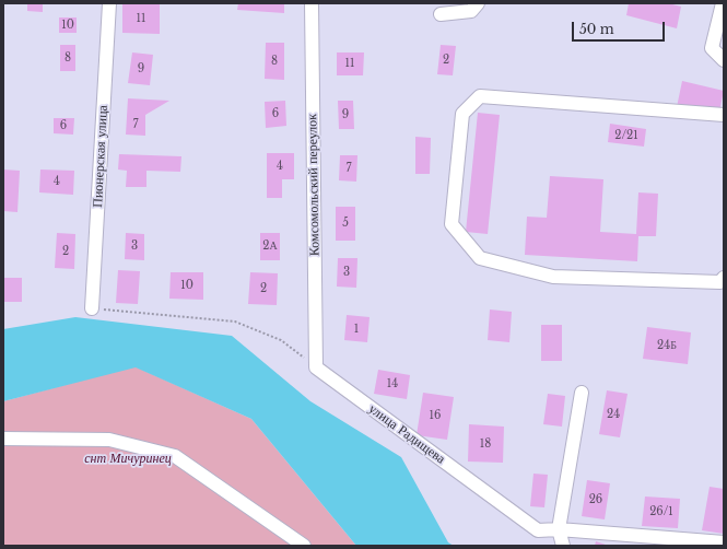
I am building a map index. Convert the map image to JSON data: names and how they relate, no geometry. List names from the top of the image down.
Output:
{
  "streets": {
    "street": ["Пионерская улица", "Комсомольский переулок", "улица Радищева"]
  },
  "crossings": [
    ["Комсомольский переулок", "улица Радищева"]
  ],
  "parks": ["снт Мичуринец"],
  "house_numbers": [
    "11",
    "10",
    "8",
    "2",
    "8",
    "11",
    "9",
    "6",
    "9",
    "7",
    "6",
    "2/21",
    "4",
    "7",
    "4",
    "5",
    "3",
    "2А",
    "2",
    "3",
    "10",
    "2",
    "1",
    "24Б",
    "14",
    "24",
    "16",
    "18",
    "26",
    "26/1"
  ],
  "scale_bar": "50 m"
}
